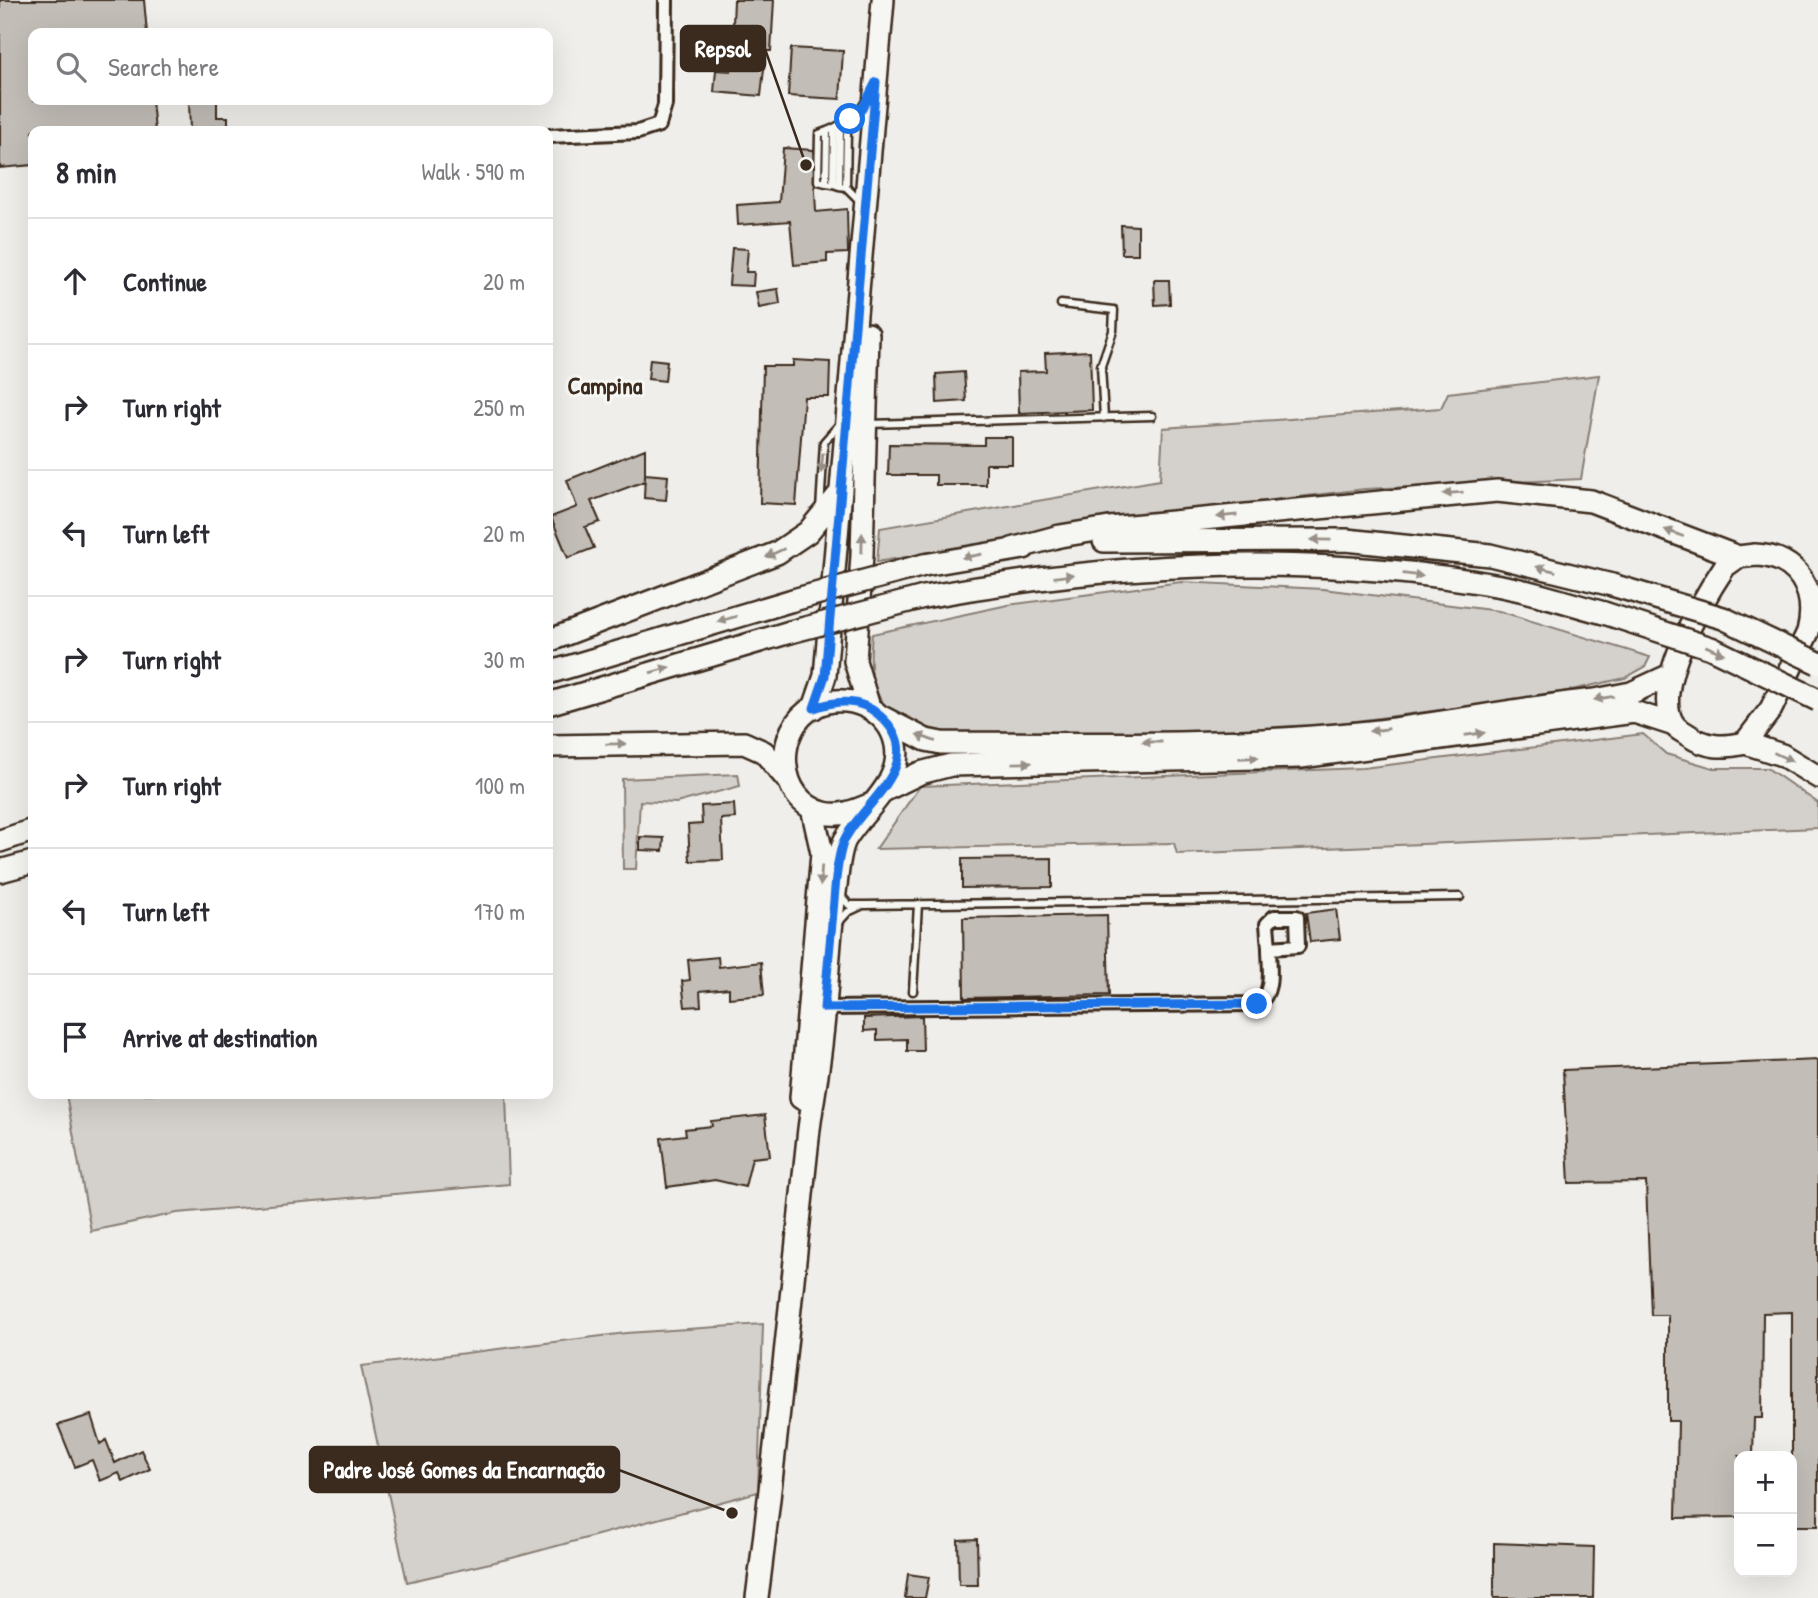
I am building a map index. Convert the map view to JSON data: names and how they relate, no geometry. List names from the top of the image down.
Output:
{
  "districts": ["Campina"],
  "places": ["Repsol", "Padre José Gomes da Encarnação"],
  "page": {
    "search": "Search here",
    "heading": ["8 min", "Walk · 590 m"],
    "list": [
      ["Continue", "20 m"],
      ["Turn right", "250 m"],
      ["Turn left", "20 m"],
      ["Turn right", "30 m"],
      ["Turn right", "100 m"],
      ["Turn left", "170 m"],
      "Arrive at destination"
    ],
    "map_buttons": ["+", "−"]
  }
}
